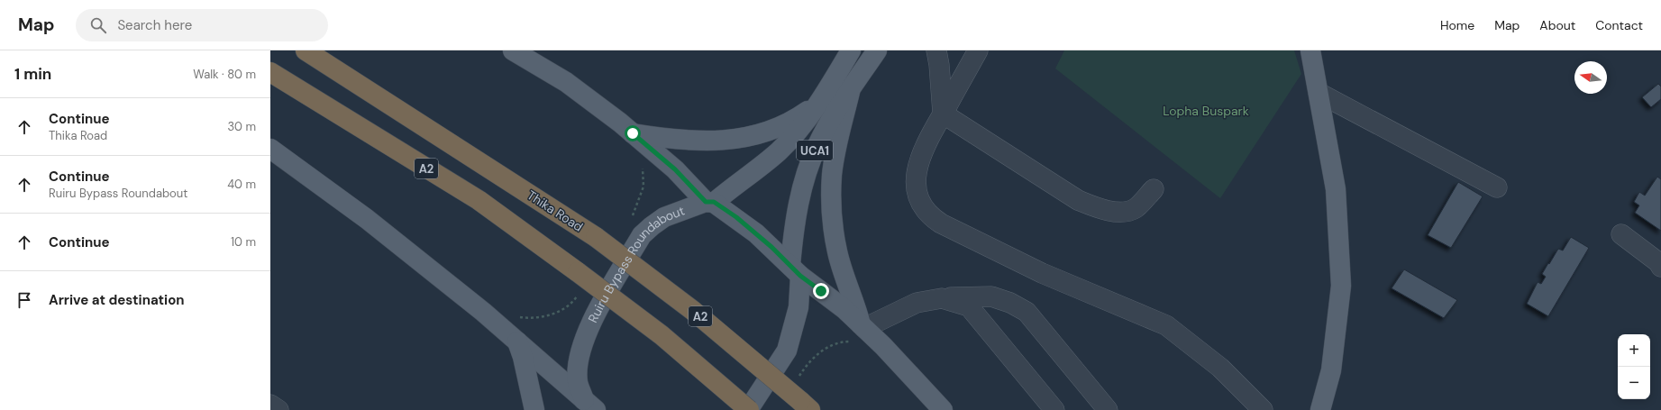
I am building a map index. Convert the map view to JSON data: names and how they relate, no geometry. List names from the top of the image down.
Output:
{
  "streets": {
    "highway": ["A2", "Thika Road"],
    "main road": ["UCA1", "Ruiru Bypass Roundabout"]
  },
  "crossings": [
    ["UCA1", "Ruiru Bypass Roundabout"]
  ],
  "parks": ["Lopha Buspark"],
  "north": "left",
  "page": {
    "header": "Map",
    "search": "Search here",
    "nav": [
      "Home",
      "Map",
      "About",
      "Contact"
    ],
    "heading": ["1 min", "Walk · 80 m"],
    "list": [
      ["Continue", "Thika Road", "30 m"],
      ["Continue", "Ruiru Bypass Roundabout", "40 m"],
      ["Continue", "10 m"],
      "Arrive at destination"
    ],
    "map_buttons": ["+", "−"]
  }
}
